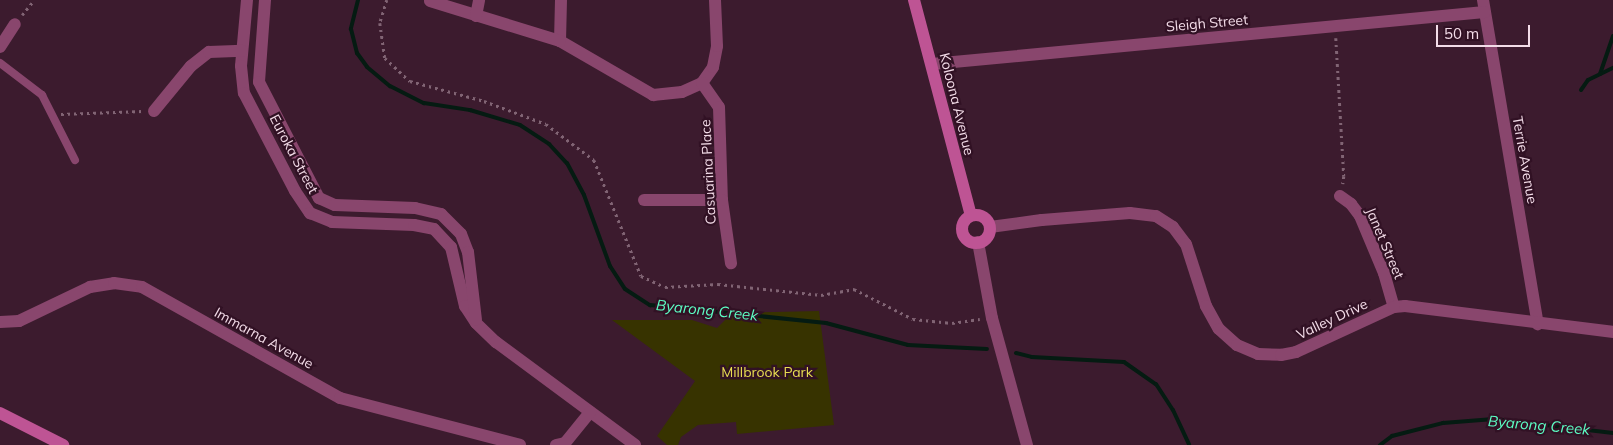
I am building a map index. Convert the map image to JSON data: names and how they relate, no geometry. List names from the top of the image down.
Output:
{
  "streets": {
    "street": [
      "Sleigh Street",
      "Koloona Avenue",
      "Euroka Street",
      "Terrie Avenue",
      "Casuarina Place",
      "Janet Street",
      "Valley Drive",
      "Immarna Avenue"
    ]
  },
  "crossings": [
    ["Sleigh Street", "Koloona Avenue"],
    ["Sleigh Street", "Terrie Avenue"],
    ["Koloona Avenue", "Valley Drive"],
    ["Terrie Avenue", "Valley Drive"],
    ["Janet Street", "Valley Drive"]
  ],
  "water": ["Byarong Creek"],
  "parks": ["Millbrook Park"],
  "scale_bar": "50 m"
}
